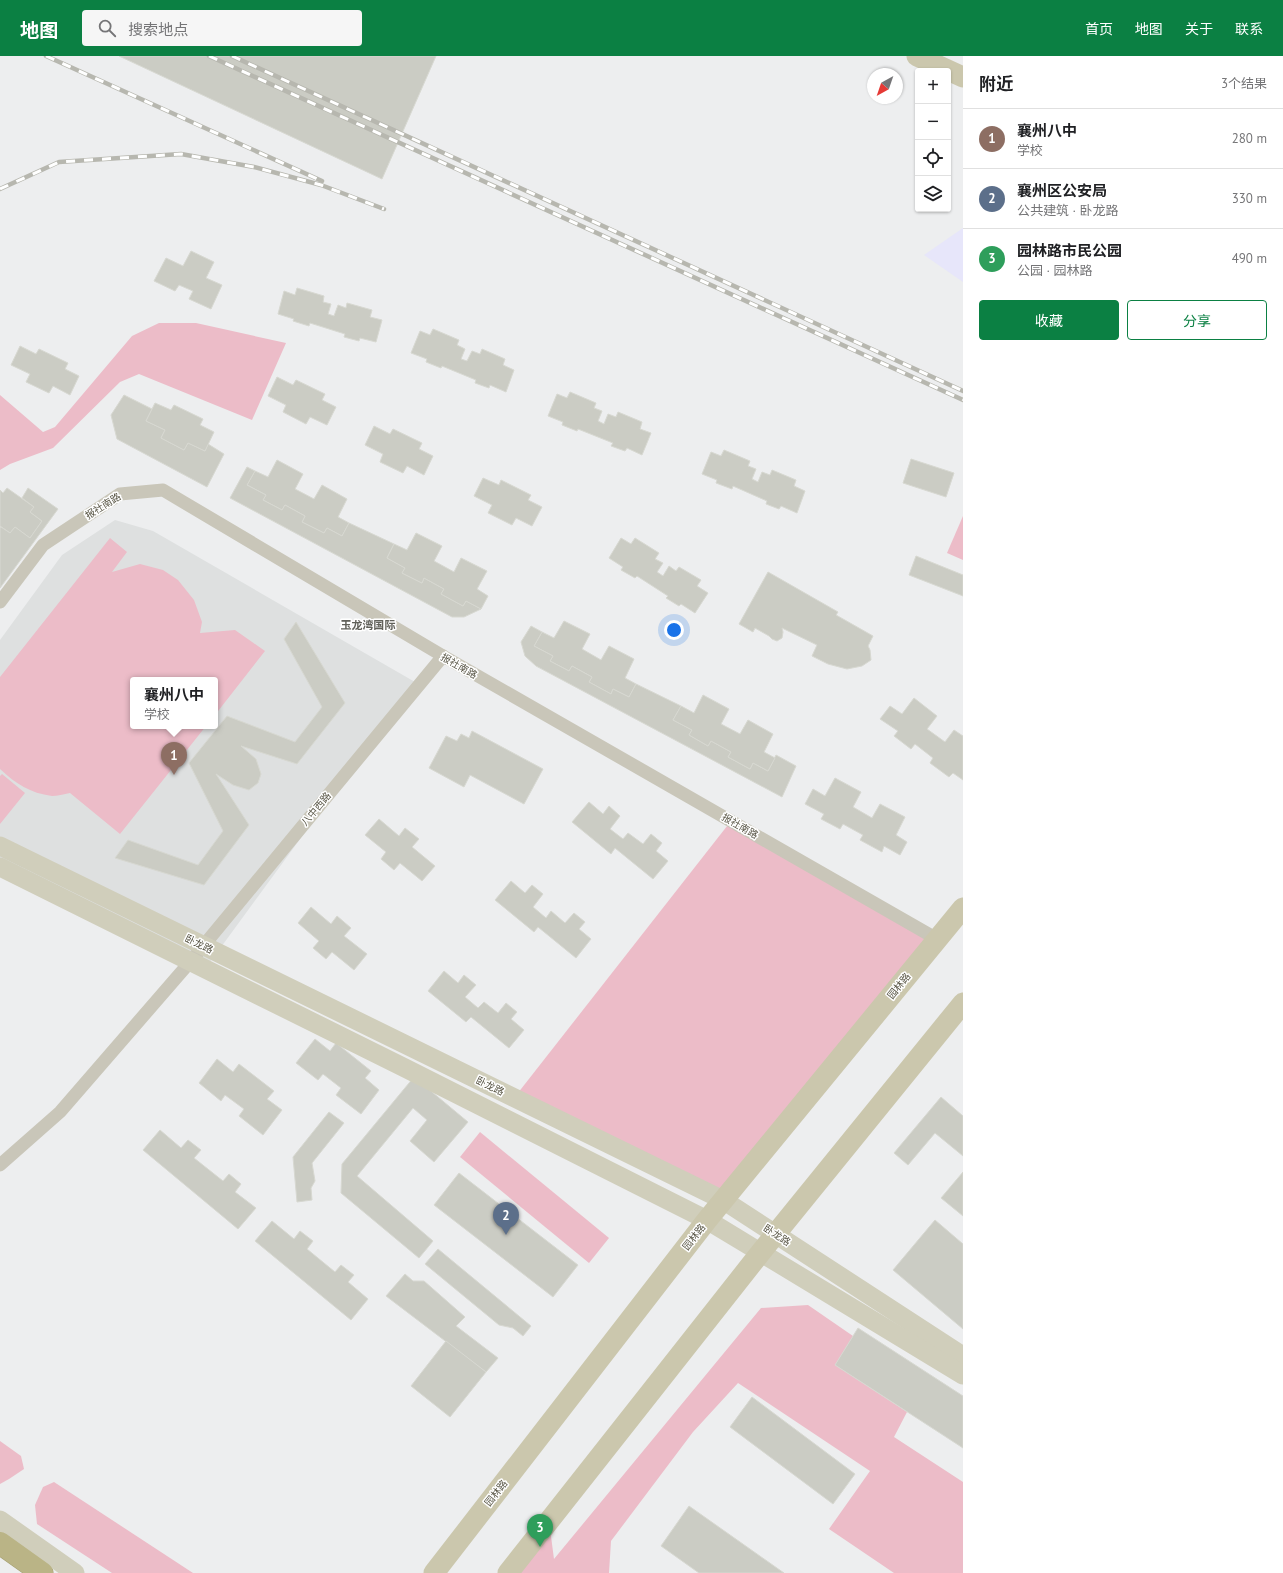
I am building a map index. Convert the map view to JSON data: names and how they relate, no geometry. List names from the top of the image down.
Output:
{
  "streets": {
    "main road": ["卧龙路", "园林路"],
    "street": ["报社南路", "八中西路"]
  },
  "crossings": [
    ["报社南路", "八中西路"],
    ["报社南路", "园林路"],
    ["八中西路", "卧龙路"],
    ["卧龙路", "园林路"]
  ],
  "districts": ["玉龙湾国际"],
  "north": "bottom left",
  "page": {
    "header": "地图",
    "search": "搜索地点",
    "nav": [
      "首页",
      "地图",
      "关于",
      "联系"
    ],
    "heading": ["附近", "3个结果"],
    "map_buttons": ["+", "−"],
    "list": [
      {
        "mark": "1",
        "name": "襄州八中",
        "note": "学校",
        "value": "280 m"
      },
      {
        "mark": "2",
        "name": "襄州区公安局",
        "note": "公共建筑 · 卧龙路",
        "value": "330 m"
      },
      {
        "mark": "3",
        "name": "园林路市民公园",
        "note": "公园 · 园林路",
        "value": "490 m"
      }
    ],
    "buttons": ["收藏", "分享"],
    "popup": ["襄州八中", "学校"],
    "pins": ["1", "2", "3"]
  }
}
